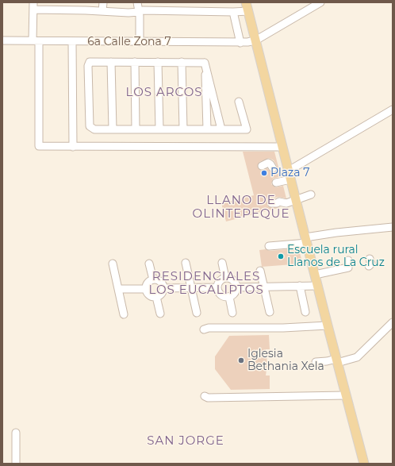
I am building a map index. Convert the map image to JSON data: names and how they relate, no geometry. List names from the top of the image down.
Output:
{
  "streets": {
    "street": ["6a Calle Zona 7"]
  },
  "districts": [
    "LOS ARCOS",
    "LLANO DE OLINTEPEQUE",
    "RESIDENCIALES LOS EUCALIPTOS",
    "SAN JORGE"
  ],
  "places": ["Plaza 7", "Escuela rural Llanos de La Cruz", "Iglesia Bethania Xela"]
}
